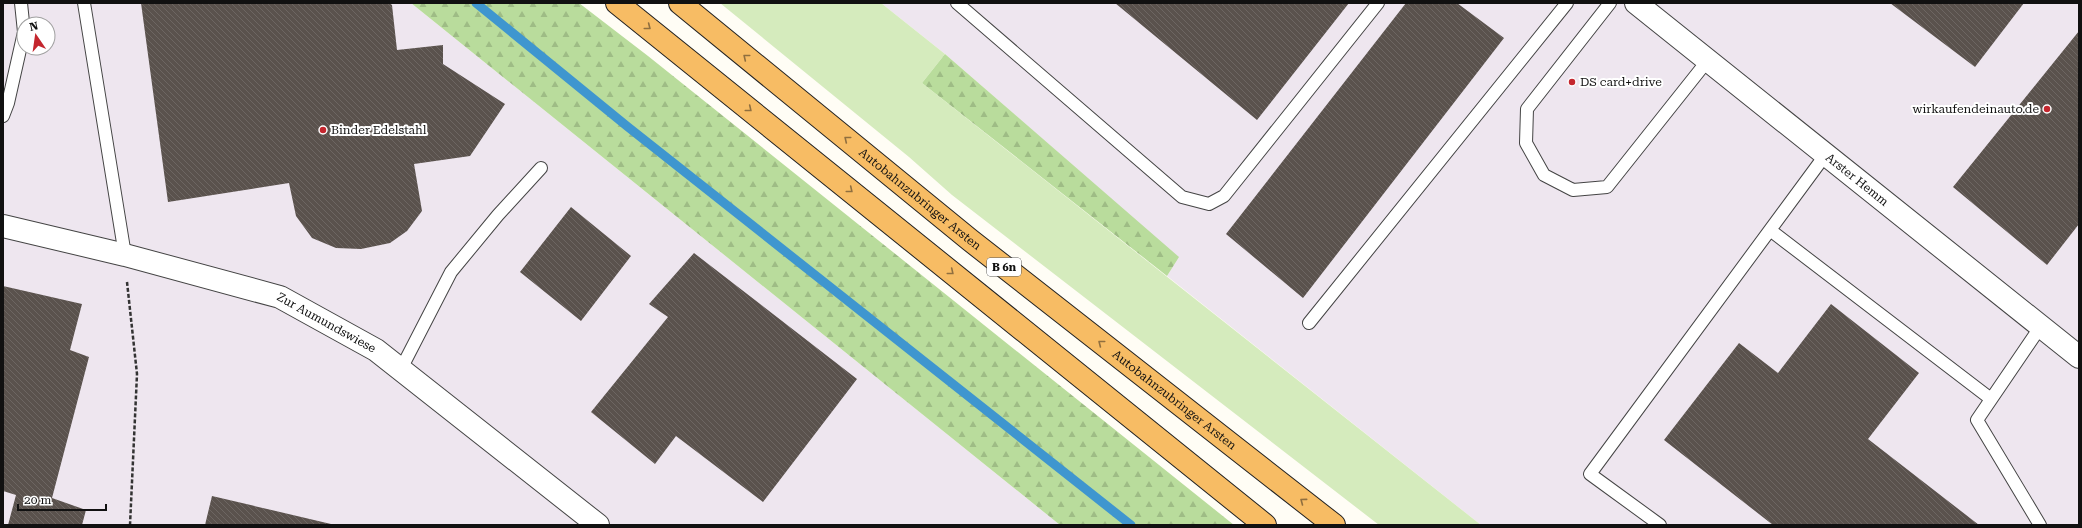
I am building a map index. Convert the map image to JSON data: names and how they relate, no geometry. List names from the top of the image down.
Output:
{
  "streets": {
    "highway": ["Autobahnzubringer Arsten", "B 6n"],
    "street": ["Arster Hemm", "Zur Aumundswiese"]
  },
  "places": ["DS card+drive", "wirkaufendeinauto.de", "Binder Edelstahl"],
  "scale_bar": "20 m",
  "north": "top"
}
